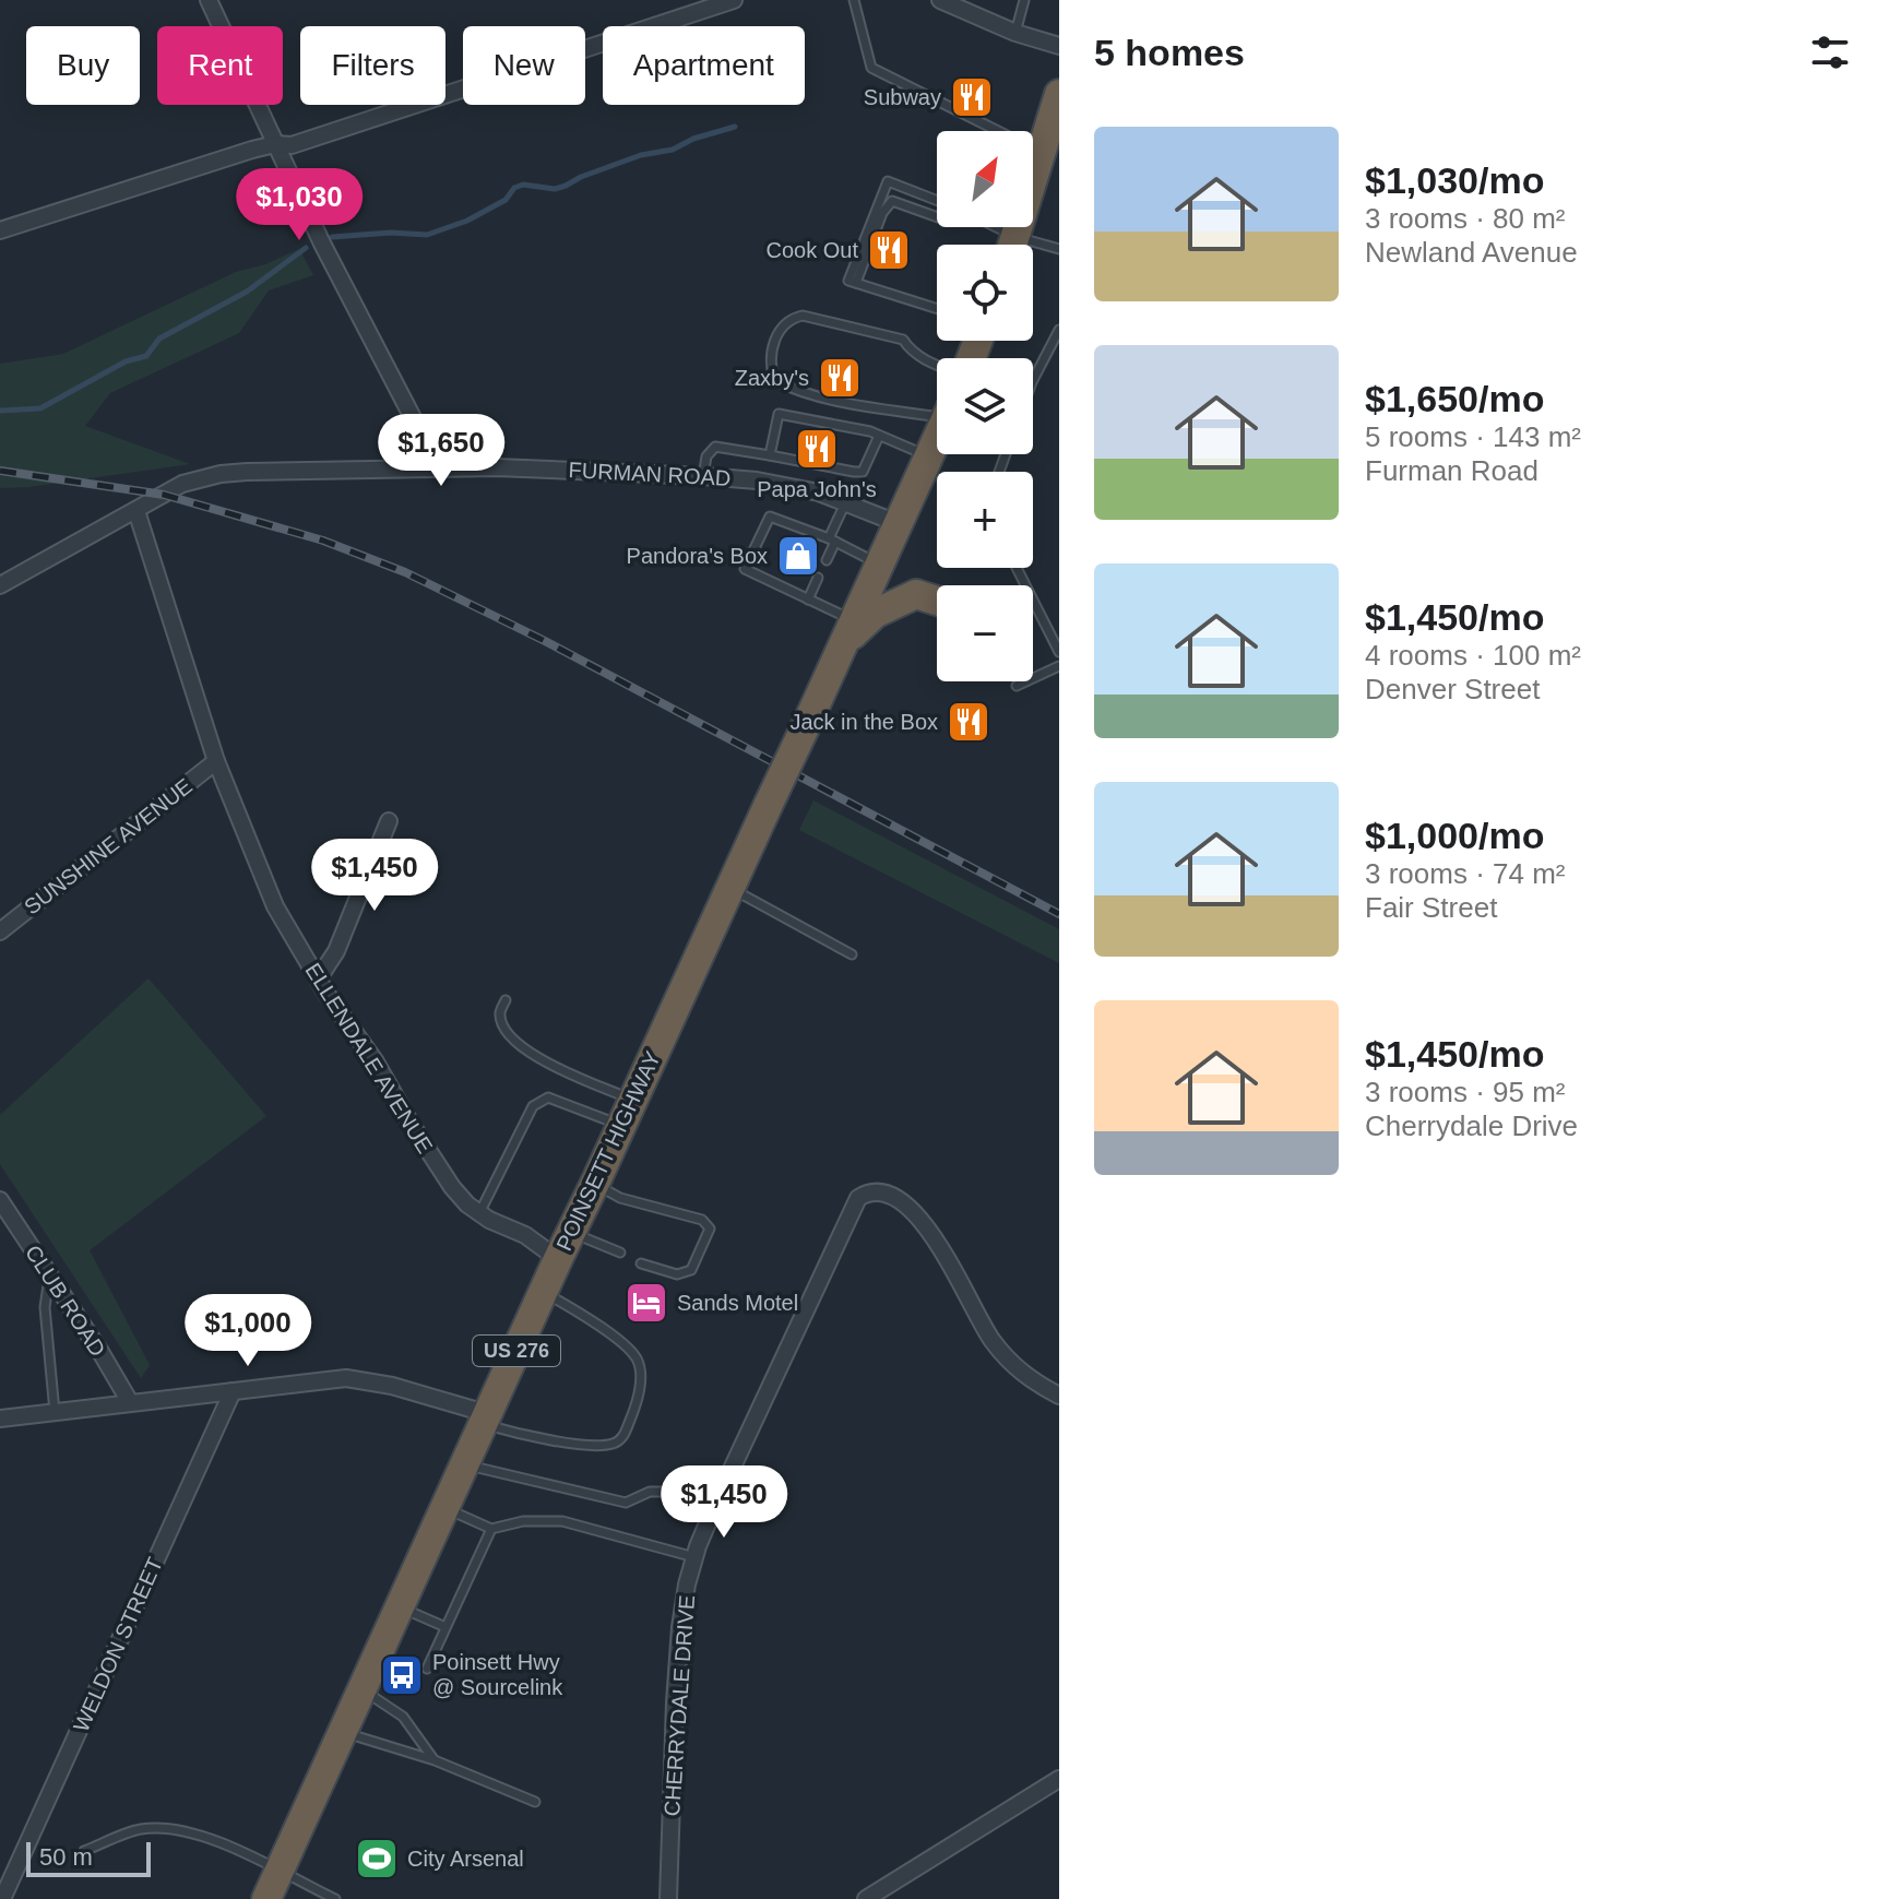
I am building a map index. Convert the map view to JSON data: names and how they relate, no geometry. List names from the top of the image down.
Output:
{
  "streets": {
    "highway": ["POINSETT HIGHWAY", "US 276"],
    "street": [
      "FURMAN ROAD",
      "SUNSHINE AVENUE",
      "ELLENDALE AVENUE",
      "CLUB ROAD",
      "WELDON STREET",
      "CHERRYDALE DRIVE"
    ]
  },
  "crossings": [
    ["FURMAN ROAD", "ELLENDALE AVENUE"],
    ["FURMAN ROAD", "POINSETT HIGHWAY"],
    ["SUNSHINE AVENUE", "ELLENDALE AVENUE"],
    ["ELLENDALE AVENUE", "POINSETT HIGHWAY"]
  ],
  "places": {
    "restaurant": [
      "Subway",
      "Cook Out",
      "Zaxby's",
      "Papa John's",
      "Jack in the Box"
    ],
    "shop": ["Pandora's Box"],
    "hotel": ["Sands Motel"],
    "bus stop": ["Poinsett Hwy @ Sourcelink"],
    "sports": ["City Arsenal"]
  },
  "scale_bar": "50 m",
  "north": "top right",
  "page": {
    "heading": "5 homes",
    "chip": [
      "Buy",
      "Rent",
      "Filters",
      "New",
      "Apartment"
    ],
    "list": [
      {
        "name": "$1,030/mo",
        "note": "3 rooms · 80 m² · Newland Avenue"
      },
      {
        "name": "$1,650/mo",
        "note": "5 rooms · 143 m² · Furman Road"
      },
      {
        "name": "$1,450/mo",
        "note": "4 rooms · 100 m² · Denver Street"
      },
      {
        "name": "$1,000/mo",
        "note": "3 rooms · 74 m² · Fair Street"
      },
      {
        "name": "$1,450/mo",
        "note": "3 rooms · 95 m² · Cherrydale Drive"
      }
    ],
    "map_buttons": ["+", "−"],
    "price": [
      "$1,030",
      "$1,650",
      "$1,450",
      "$1,000",
      "$1,450"
    ],
    "scale": "50 m"
  }
}
